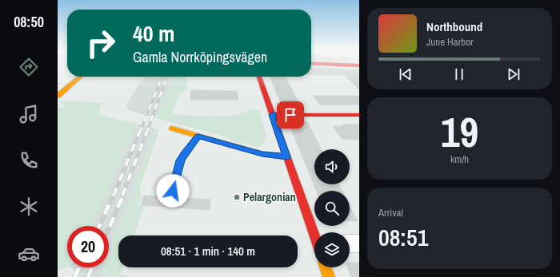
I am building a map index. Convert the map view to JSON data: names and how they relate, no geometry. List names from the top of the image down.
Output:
{
  "places": ["Pelargonian"],
  "page": {
    "tabs": "08:50",
    "turn": ["40 m", "Gamla Norrköpingsvägen"],
    "song": ["Northbound", "June Harbor"],
    "tile": [
      ["19", "km/h"],
      ["Arrival", "08:51"]
    ],
    "limit": "20",
    "trip": "08:51 · 1 min · 140 m"
  }
}
